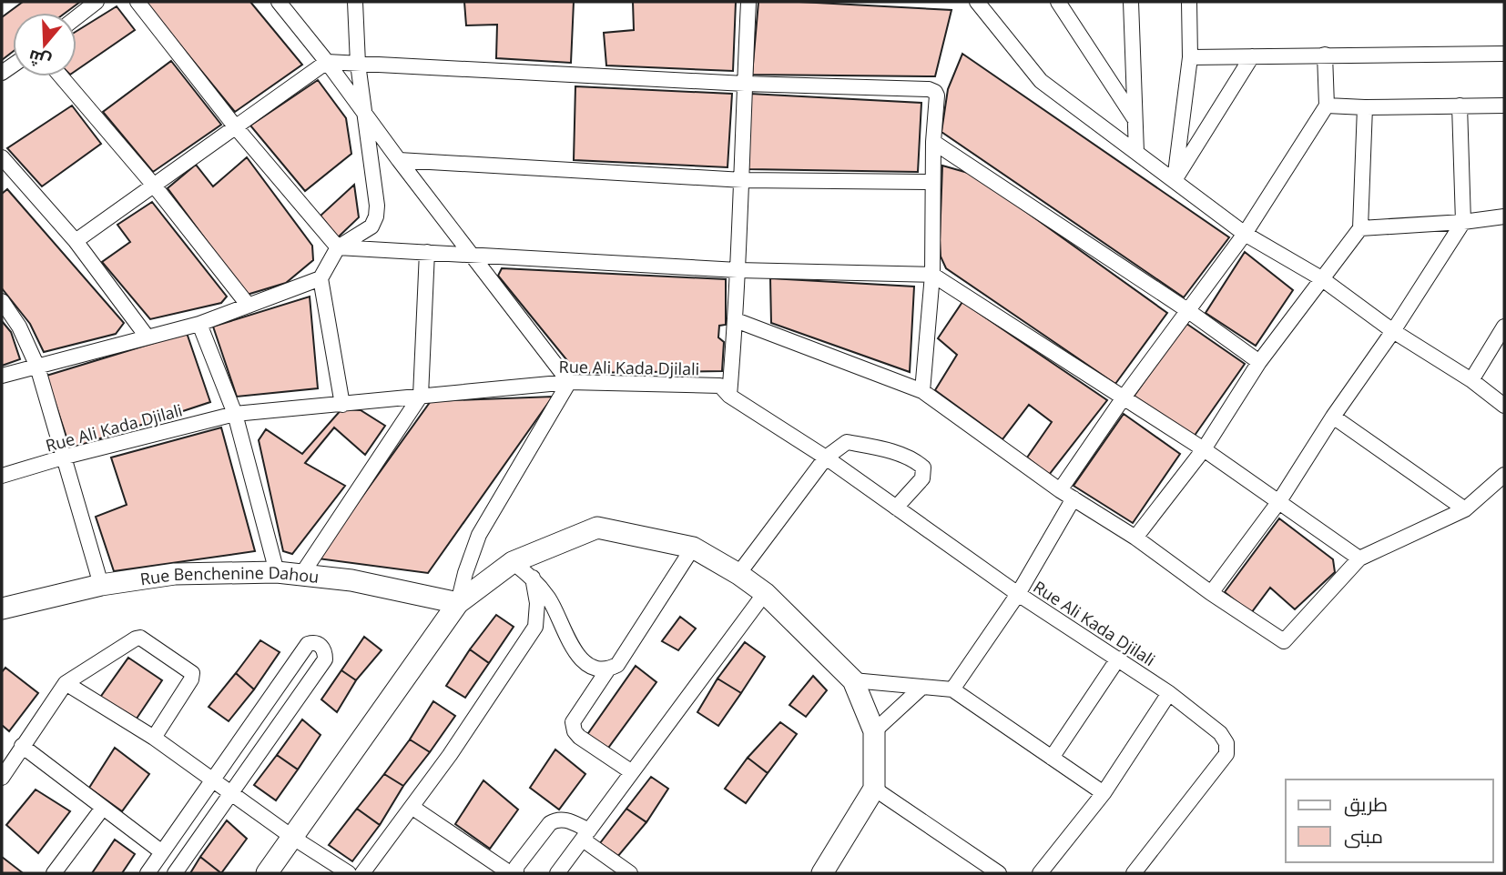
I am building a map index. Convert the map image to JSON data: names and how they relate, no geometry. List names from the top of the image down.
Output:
{
  "streets": {
    "street": ["Rue Ali Kada Djilali", "Rue Benchenine Dahou"]
  },
  "legend": ["طريق", "مبنى"],
  "north": "bottom"
}
